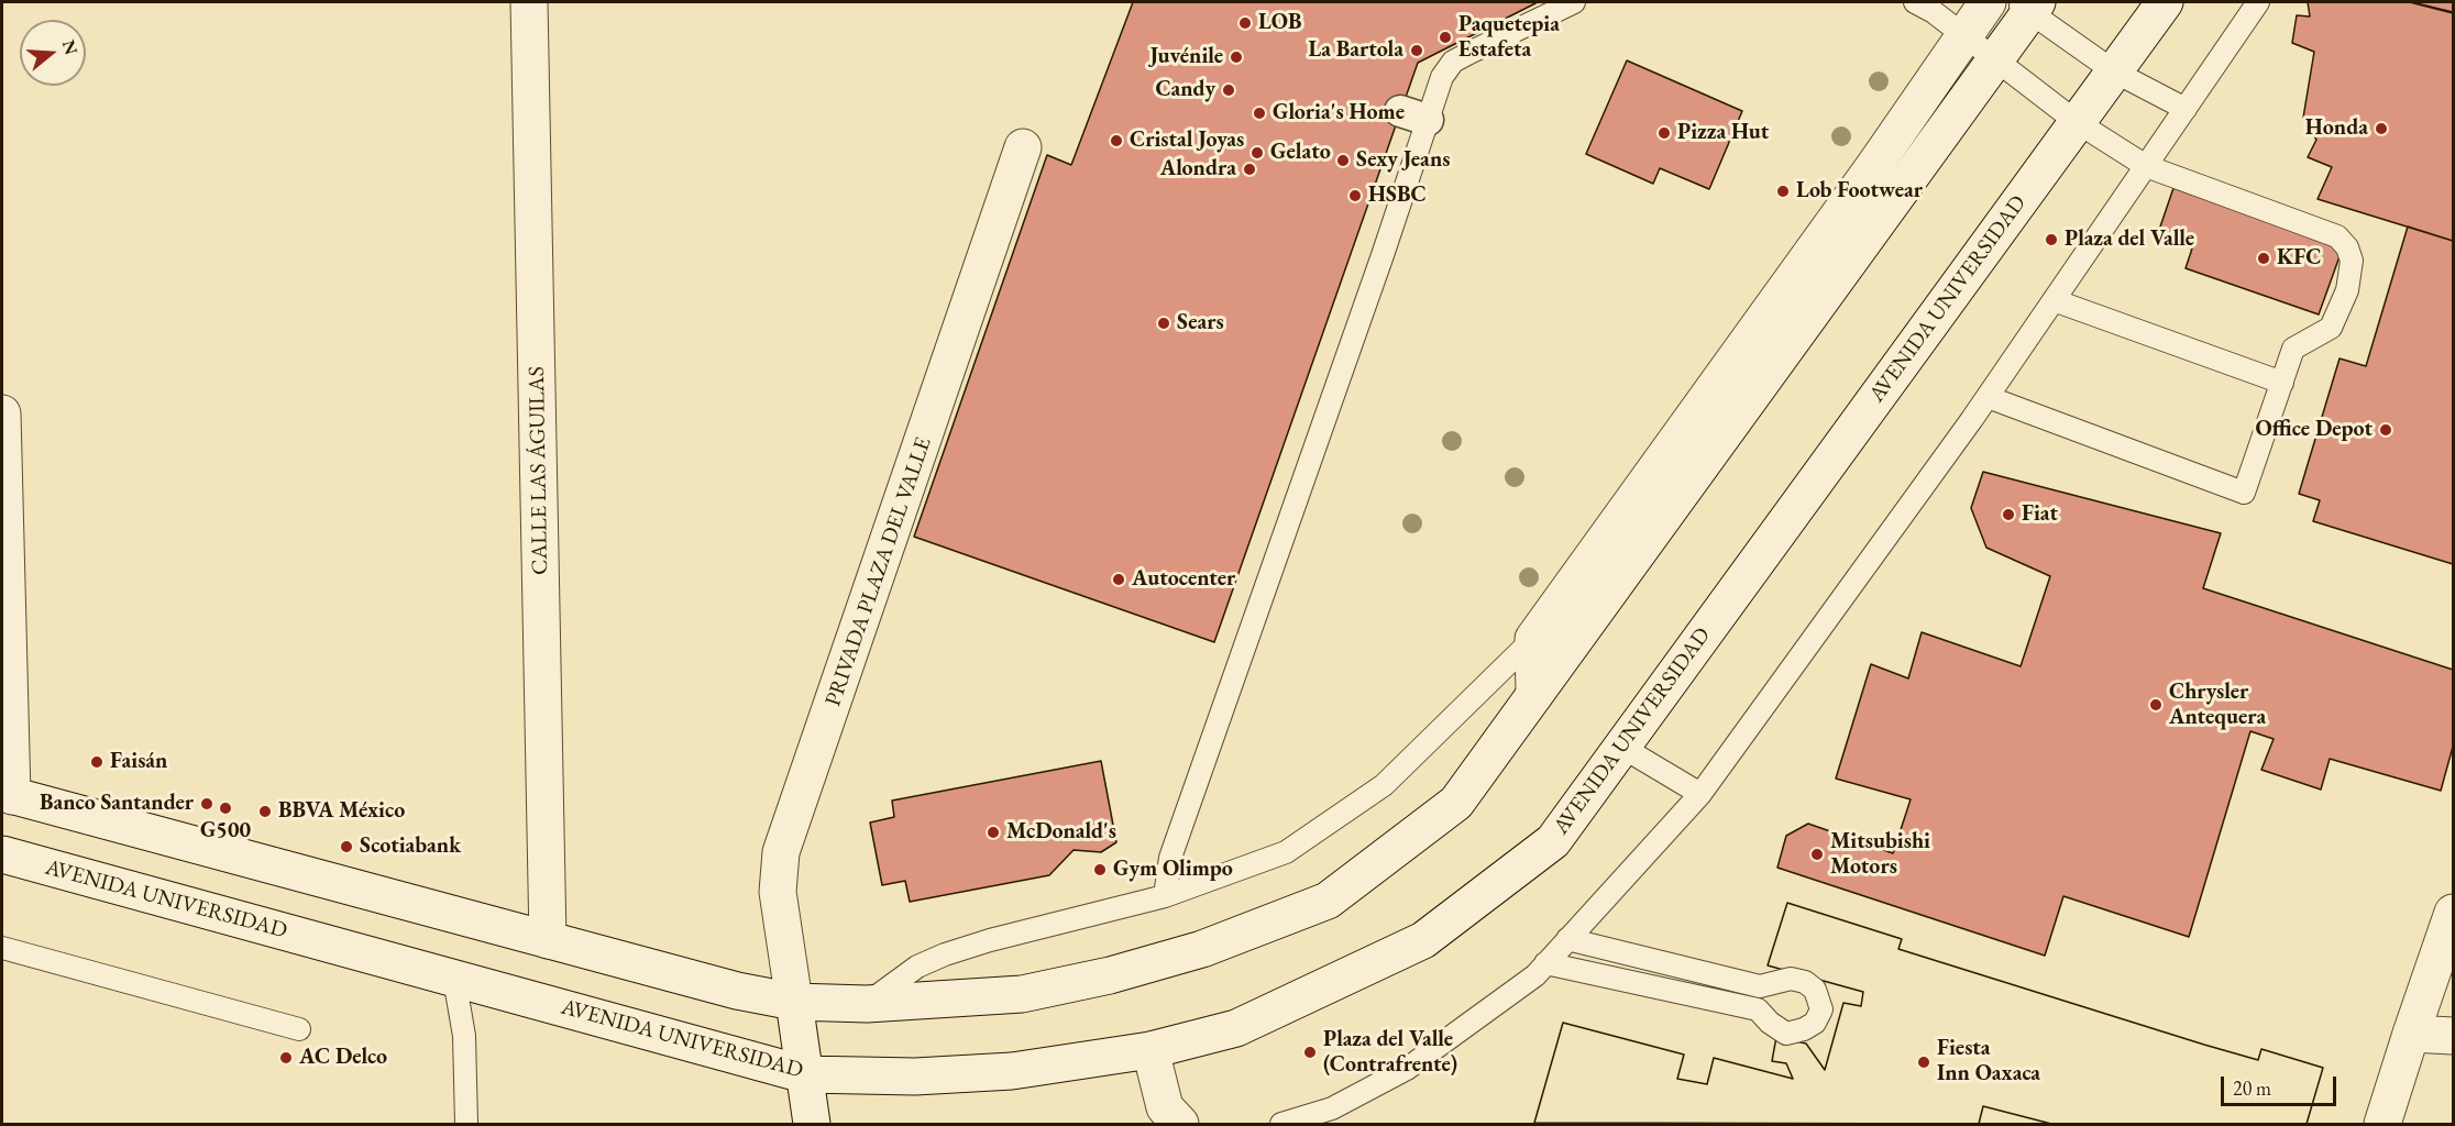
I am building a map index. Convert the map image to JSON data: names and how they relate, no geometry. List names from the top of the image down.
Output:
{
  "streets": {
    "main road": ["AVENIDA UNIVERSIDAD", "CALLE LAS ÁGUILAS", "PRIVADA PLAZA DEL VALLE"]
  },
  "crossings": [
    ["AVENIDA UNIVERSIDAD", "PRIVADA PLAZA DEL VALLE"]
  ],
  "places": [
    "LOB",
    "Paquetepia Estafeta",
    "La Bartola",
    "Juvénile",
    "Candy",
    "Gloria's Home",
    "Honda",
    "Pizza Hut",
    "Cristal Joyas",
    "Gelato",
    "Sexy Jeans",
    "Alondra",
    "Lob Footwear",
    "HSBC",
    "Plaza del Valle",
    "KFC",
    "Sears",
    "Office Depot",
    "Fiat",
    "Autocenter",
    "Chrysler Antequera",
    "Faisán",
    "Banco Santander",
    "G500",
    "BBVA México",
    "McDonald's",
    "Scotiabank",
    "Mitsubishi Motors",
    "Gym Olimpo",
    "Plaza del Valle (Contrafrente)",
    "AC Delco",
    "Fiesta Inn Oaxaca"
  ],
  "scale_bar": "20 m",
  "north": "right"
}
